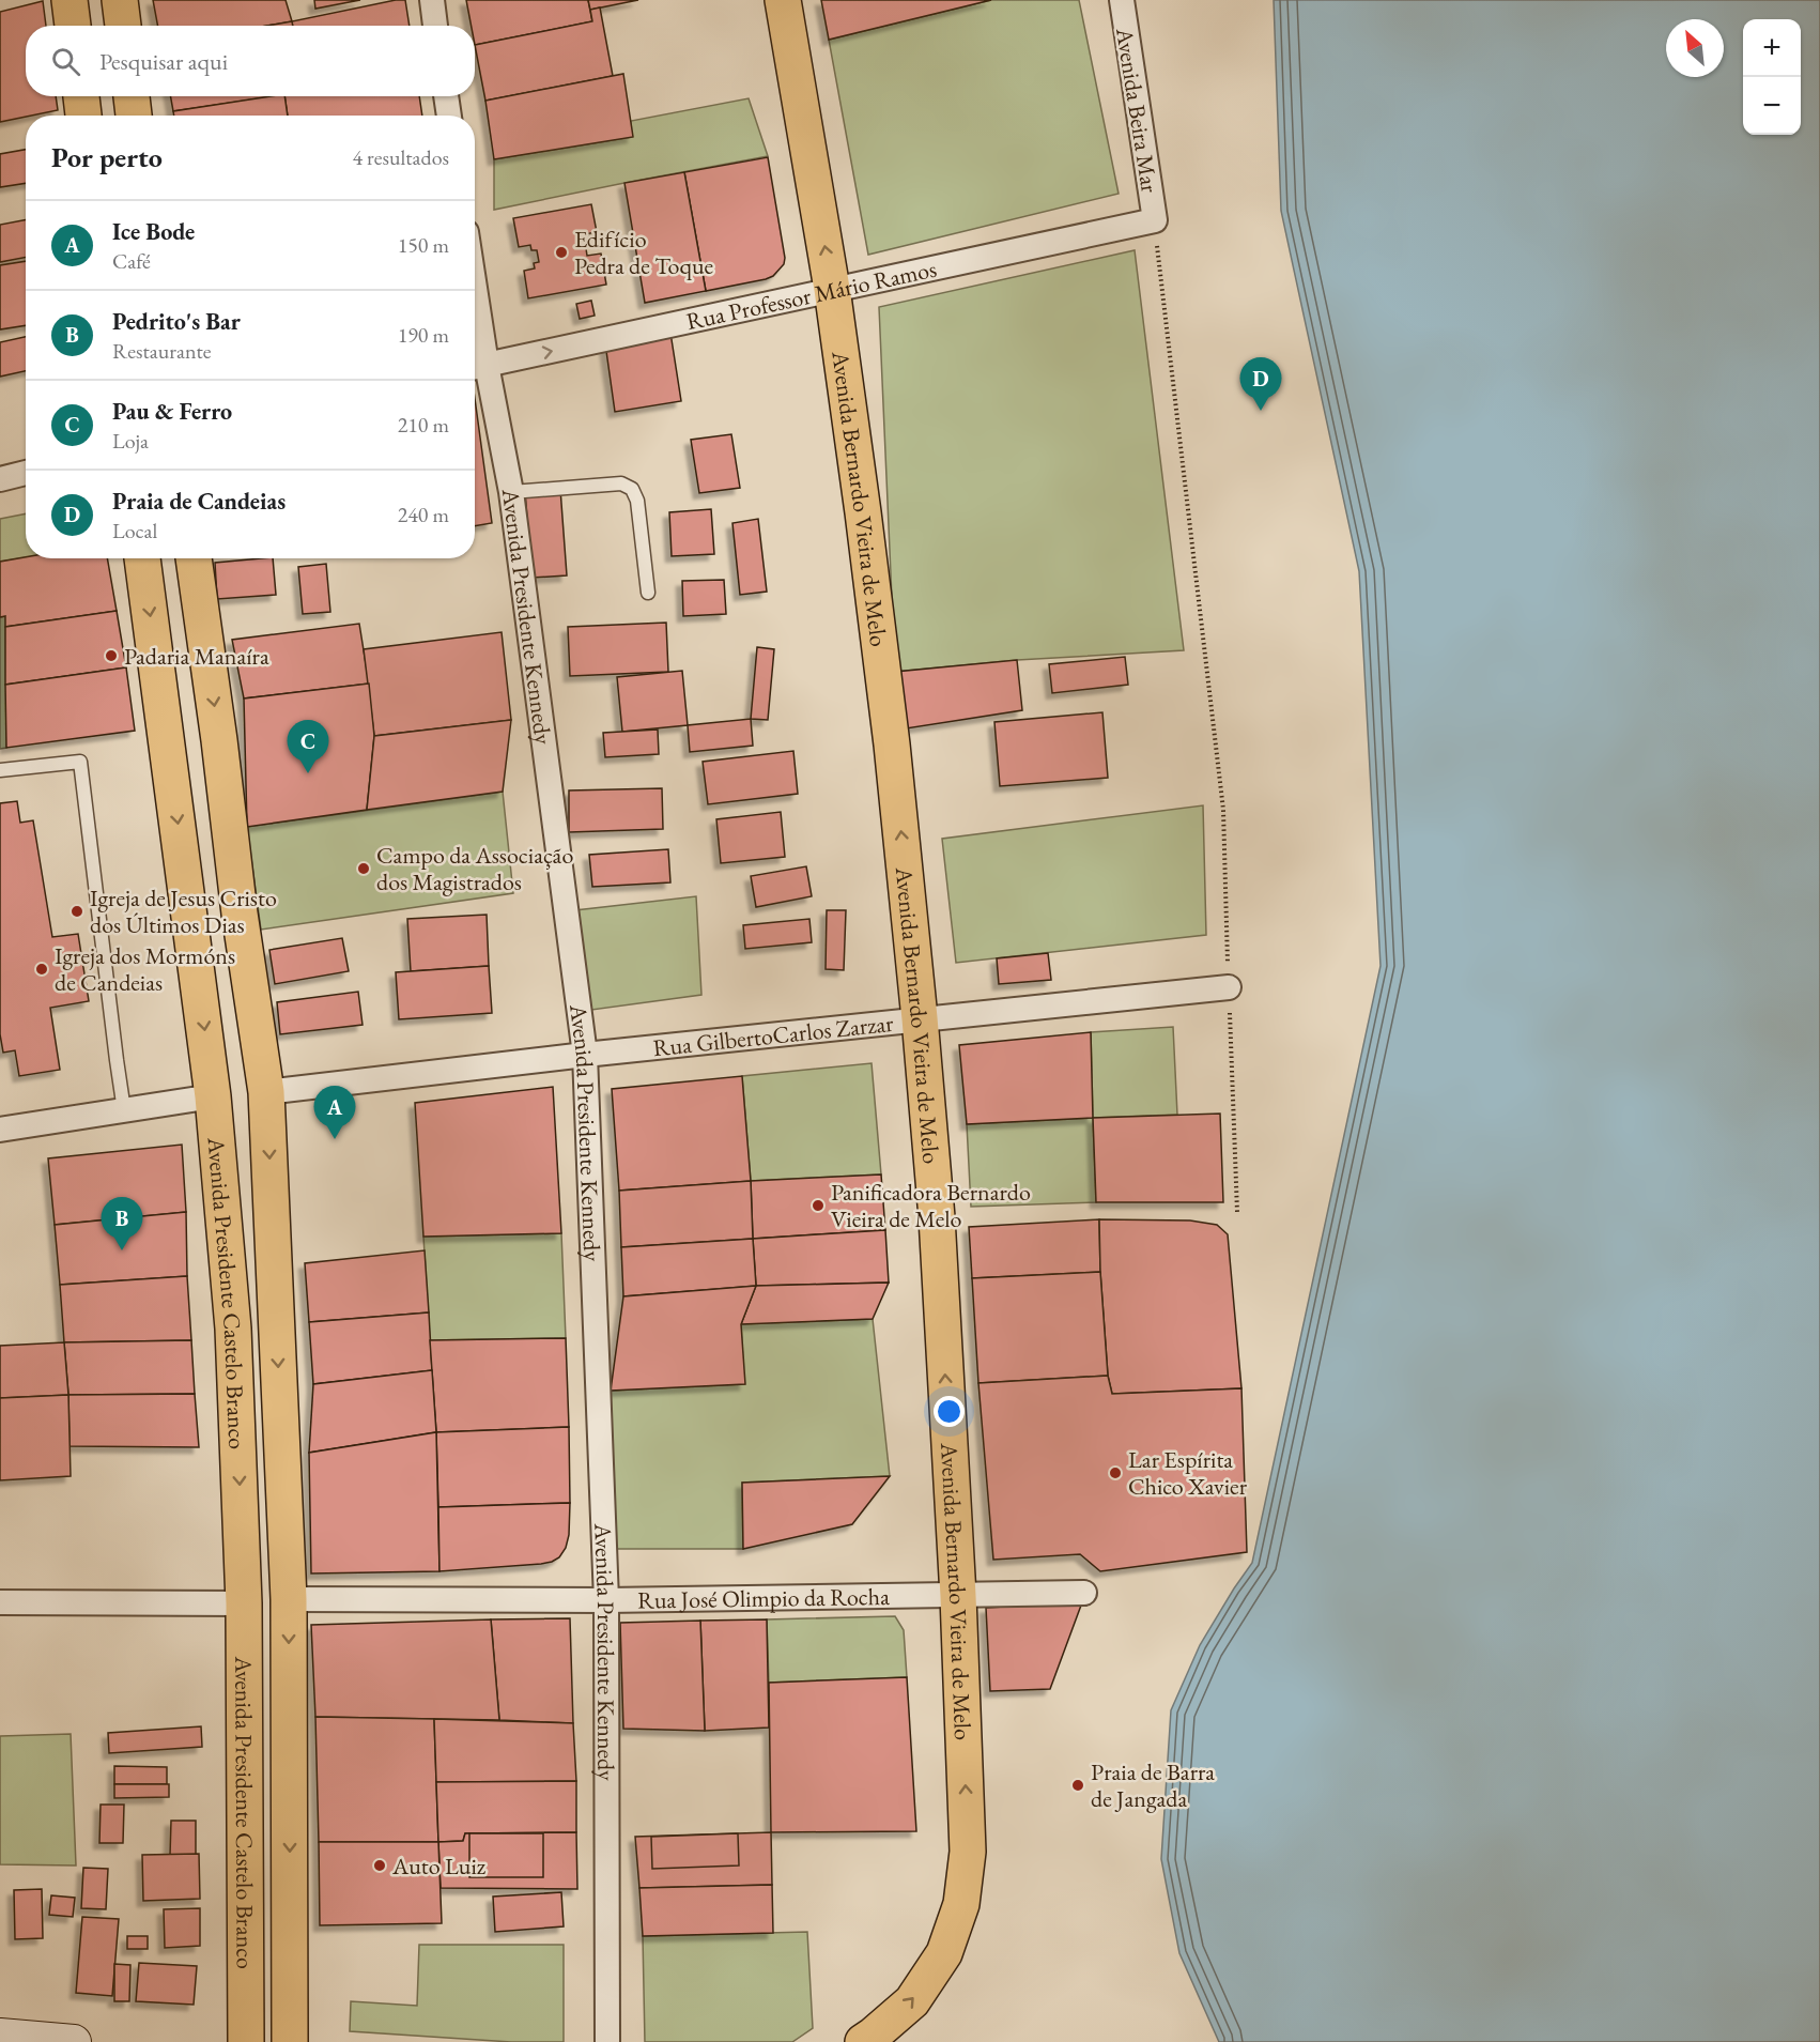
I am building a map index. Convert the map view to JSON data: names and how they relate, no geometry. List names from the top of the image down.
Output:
{
  "streets": {
    "main road": ["Avenida Bernardo Vieira de Melo", "Avenida Presidente Castelo Branco"],
    "street": [
      "Avenida Beira Mar",
      "Rua Professor Mário Ramos",
      "Avenida Presidente Kennedy",
      "Rua GilbertoCarlos Zarzar",
      "Rua José Olimpio da Rocha"
    ]
  },
  "crossings": [
    ["Avenida Beira Mar", "Rua Professor Mário Ramos"],
    ["Rua Professor Mário Ramos", "Avenida Bernardo Vieira de Melo"],
    ["Rua Professor Mário Ramos", "Avenida Presidente Kennedy"],
    ["Avenida Bernardo Vieira de Melo", "Rua GilbertoCarlos Zarzar"],
    ["Avenida Bernardo Vieira de Melo", "Rua José Olimpio da Rocha"],
    ["Avenida Presidente Kennedy", "Rua GilbertoCarlos Zarzar"],
    ["Avenida Presidente Kennedy", "Rua José Olimpio da Rocha"],
    ["Rua GilbertoCarlos Zarzar", "Avenida Presidente Castelo Branco"],
    ["Avenida Presidente Castelo Branco", "Rua José Olimpio da Rocha"]
  ],
  "one_way": ["Rua Professor Mário Ramos", "Avenida Bernardo Vieira de Melo"],
  "places": [
    "Edifício Pedra de Toque",
    "Padaria Manaíra",
    "Campo da Associação dos Magistrados",
    "Igreja de Jesus Cristo dos Últimos Dias",
    "Igreja dos Mormóns de Candeias",
    "Panificadora Bernardo Vieira de Melo",
    "Lar Espírita Chico Xavier",
    "Praia de Barra de Jangada",
    "Auto Luiz"
  ],
  "north": "top left",
  "page": {
    "map_buttons": ["+", "−"],
    "search": "Pesquisar aqui",
    "heading": ["Por perto", "4 resultados"],
    "list": [
      {
        "mark": "A",
        "name": "Ice Bode",
        "note": "Café",
        "value": "150 m"
      },
      {
        "mark": "B",
        "name": "Pedrito's Bar",
        "note": "Restaurante",
        "value": "190 m"
      },
      {
        "mark": "C",
        "name": "Pau & Ferro",
        "note": "Loja",
        "value": "210 m"
      },
      {
        "mark": "D",
        "name": "Praia de Candeias",
        "note": "Local",
        "value": "240 m"
      }
    ],
    "pins": [
      "D",
      "C",
      "A",
      "B"
    ]
  }
}
